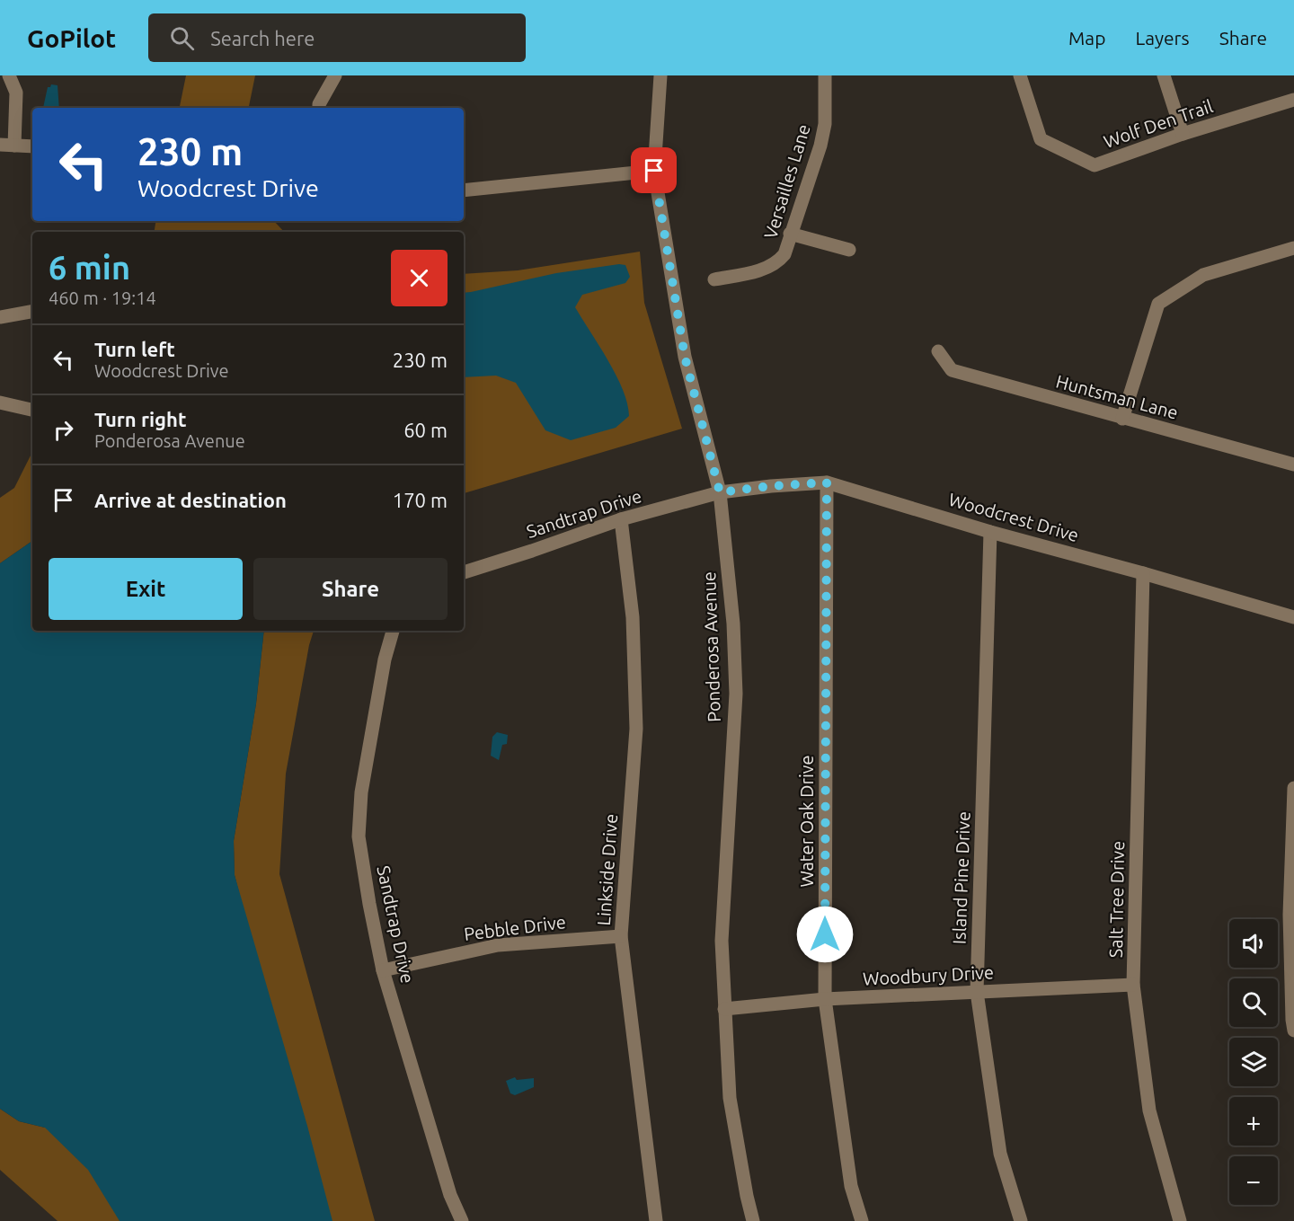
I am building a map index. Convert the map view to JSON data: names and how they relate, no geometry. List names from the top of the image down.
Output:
{
  "streets": {
    "street": [
      "Wolf Den Trail",
      "Versailles Lane",
      "Huntsman Lane",
      "Sandtrap Drive",
      "Woodcrest Drive",
      "Ponderosa Avenue",
      "Water Oak Drive",
      "Linkside Drive",
      "Island Pine Drive",
      "Salt Tree Drive",
      "Pebble Drive",
      "Woodbury Drive"
    ]
  },
  "crossings": [
    ["Sandtrap Drive", "Woodcrest Drive"],
    ["Sandtrap Drive", "Ponderosa Avenue"],
    ["Sandtrap Drive", "Linkside Drive"],
    ["Sandtrap Drive", "Pebble Drive"],
    ["Woodcrest Drive", "Ponderosa Avenue"],
    ["Woodcrest Drive", "Water Oak Drive"],
    ["Woodcrest Drive", "Island Pine Drive"],
    ["Woodcrest Drive", "Salt Tree Drive"],
    ["Ponderosa Avenue", "Woodbury Drive"],
    ["Water Oak Drive", "Woodbury Drive"],
    ["Linkside Drive", "Pebble Drive"],
    ["Island Pine Drive", "Woodbury Drive"],
    ["Salt Tree Drive", "Woodbury Drive"]
  ],
  "page": {
    "header": "GoPilot",
    "search": "Search here",
    "nav": ["Map", "Layers", "Share"],
    "turn": ["230 m", "Woodcrest Drive"],
    "heading": ["6 min", "460 m · 19:14"],
    "list": [
      {
        "name": "Turn left",
        "note": "Woodcrest Drive",
        "value": "230 m"
      },
      {
        "name": "Turn right",
        "note": "Ponderosa Avenue",
        "value": "60 m"
      },
      {
        "name": "Arrive at destination",
        "value": "170 m"
      }
    ],
    "buttons": ["Exit", "Share"],
    "map_buttons": ["+", "−"]
  }
}
